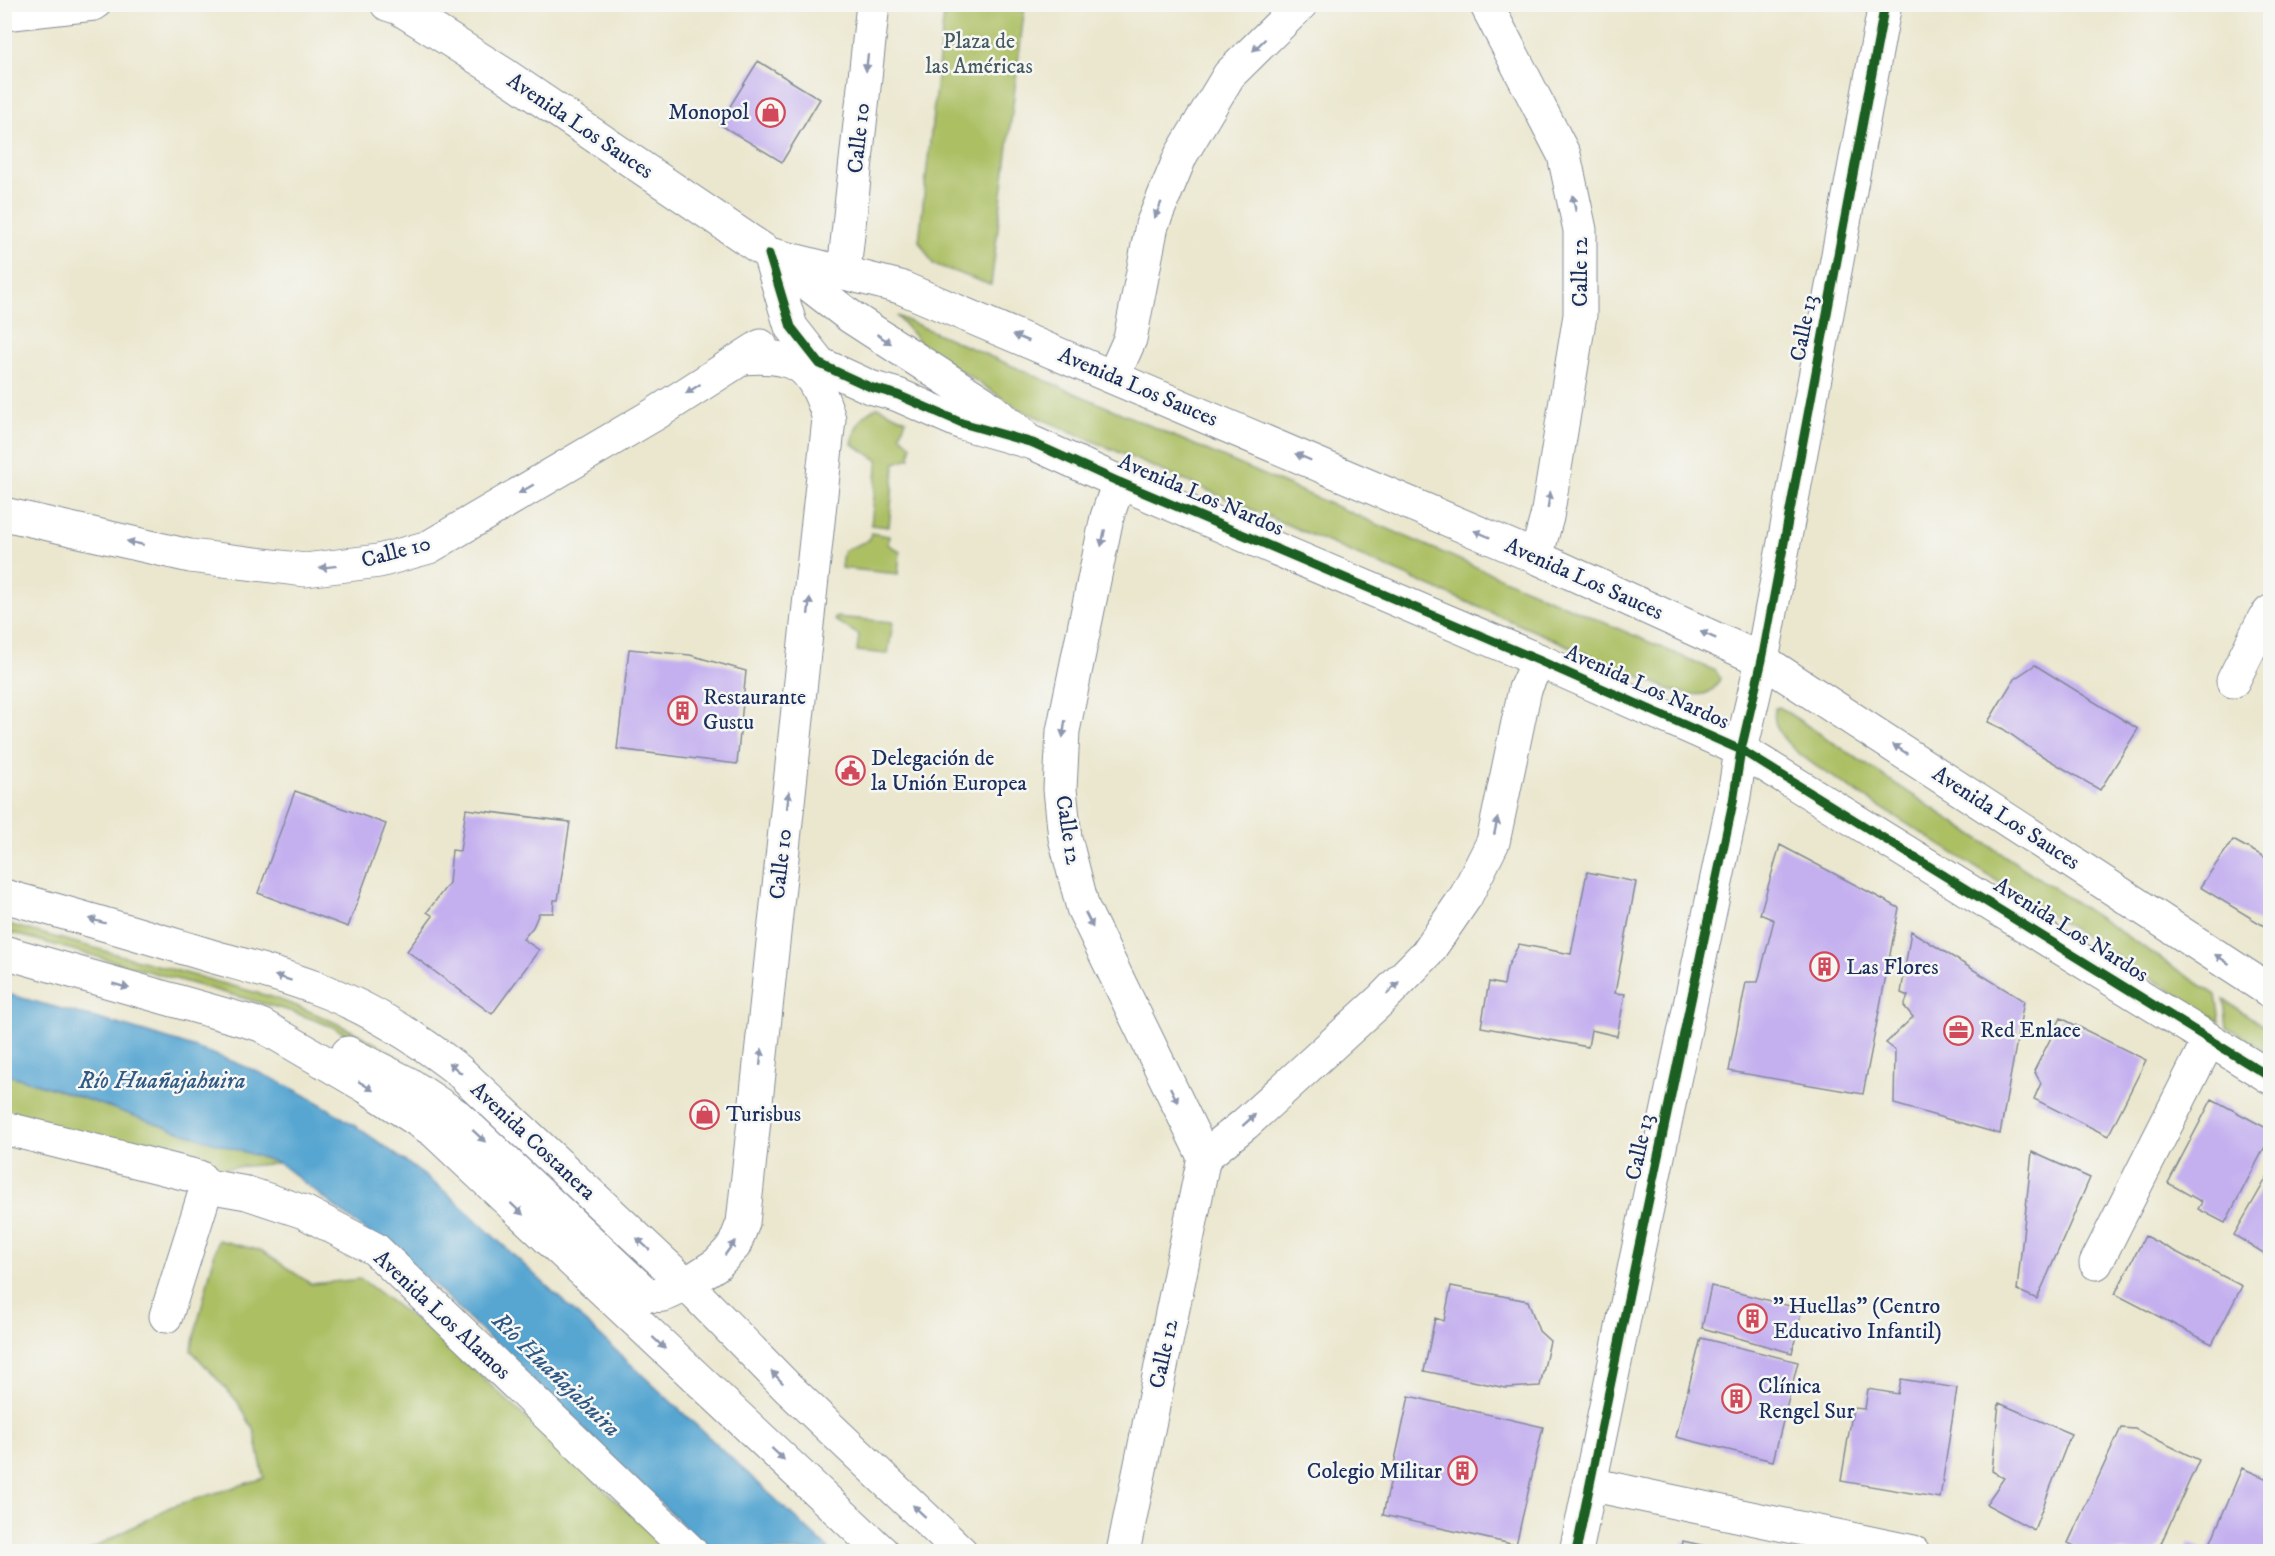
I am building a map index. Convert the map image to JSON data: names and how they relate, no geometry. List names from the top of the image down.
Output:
{
  "streets": {
    "street": [
      "Avenida Los Sauces",
      "Calle 10",
      "Calle 12",
      "Calle 13",
      "Avenida Los Nardos",
      "Avenida Costanera",
      "Avenida Los Alamos"
    ]
  },
  "crossings": [
    ["Avenida Los Sauces", "Calle 10"],
    ["Avenida Los Sauces", "Calle 12"],
    ["Avenida Los Sauces", "Calle 13"],
    ["Avenida Los Sauces", "Avenida Los Nardos"],
    ["Calle 10", "Avenida Costanera"],
    ["Calle 12", "Avenida Los Nardos"],
    ["Calle 13", "Avenida Los Nardos"]
  ],
  "water": ["Río Huañajahuira"],
  "parks": ["Plaza de las Américas"],
  "places": {
    "shop": ["Monopol", "Turisbus"],
    "building": [
      "Restaurante Gustu",
      "Las Flores",
      "\" Huellas\" (Centro Educativo Infantil)",
      "Clínica Rengel Sur",
      "Colegio Militar"
    ],
    "public building": ["Delegación de la Unión Europea"],
    "office": ["Red Enlace"]
  }
}
